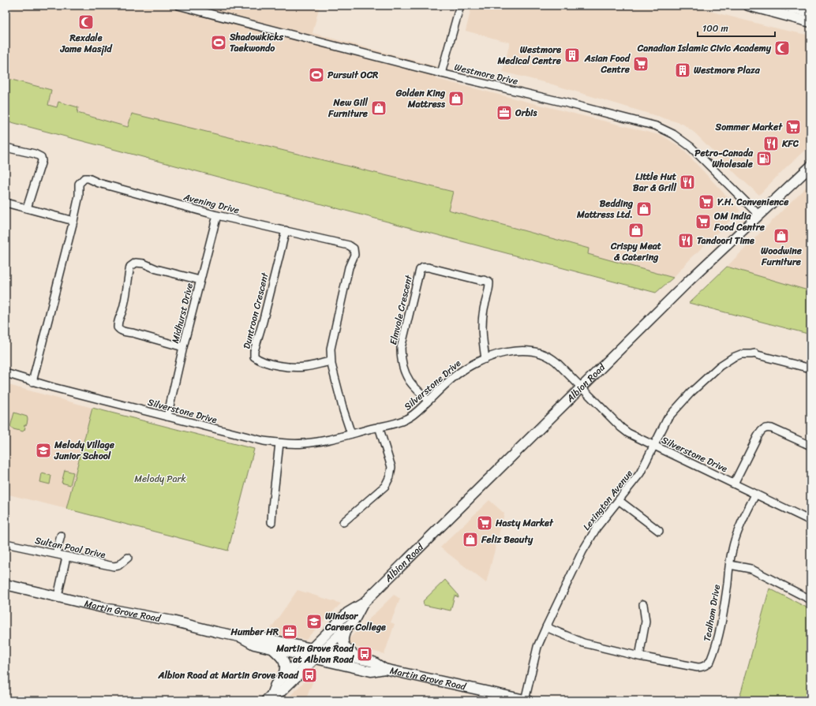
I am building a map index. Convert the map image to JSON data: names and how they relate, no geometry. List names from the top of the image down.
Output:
{
  "streets": {
    "main road": ["Albion Road", "Martin Grove Road"],
    "street": [
      "Westmore Drive",
      "Avening Drive",
      "Elmvale Crescent",
      "Duntroon Crescent",
      "Midhurst Drive",
      "Silverstone Drive",
      "Lexington Avenue",
      "Sultan Pool Drive",
      "Tealham Drive"
    ]
  },
  "crossings": [
    ["Westmore Drive", "Albion Road"],
    ["Avening Drive", "Duntroon Crescent"],
    ["Avening Drive", "Midhurst Drive"],
    ["Avening Drive", "Silverstone Drive"],
    ["Elmvale Crescent", "Silverstone Drive"],
    ["Midhurst Drive", "Silverstone Drive"],
    ["Albion Road", "Silverstone Drive"],
    ["Albion Road", "Martin Grove Road"],
    ["Silverstone Drive", "Lexington Avenue"],
    ["Silverstone Drive", "Tealham Drive"],
    ["Lexington Avenue", "Martin Grove Road"],
    ["Lexington Avenue", "Tealham Drive"]
  ],
  "parks": ["Melody Park"],
  "places": {
    "mosque": ["Rexdale Jame Masjid", "Canadian Islamic Civic Academy"],
    "sports": ["Shadowkicks Taekwondo", "Pursuit OCR"],
    "building": ["Westmore Medical Centre", "Westmore Plaza"],
    "supermarket": [
      "Asian Food Centre",
      "Sommer Market",
      "Y.H. Convenience",
      "OM India Food Centre",
      "Hasty Market"
    ],
    "shop": [
      "Golden King Mattress",
      "New Gill Furniture",
      "Bedding Mattress Ltd.",
      "Crispy Meat & Catering",
      "Woodwine Furniture",
      "Feliz Beauty"
    ],
    "office": ["Orbis", "Humber HR"],
    "restaurant": ["KFC", "Little Hut Bar & Grill", "Tandoori Time"],
    "fuel station": ["Petro-Canada Wholesale"],
    "school or university": ["Melody Village Junior School", "Windsor Career College"],
    "bus stop": ["Martin Grove Road at Albion Road", "Albion Road at Martin Grove Road"]
  },
  "scale_bar": "100 m"
}
